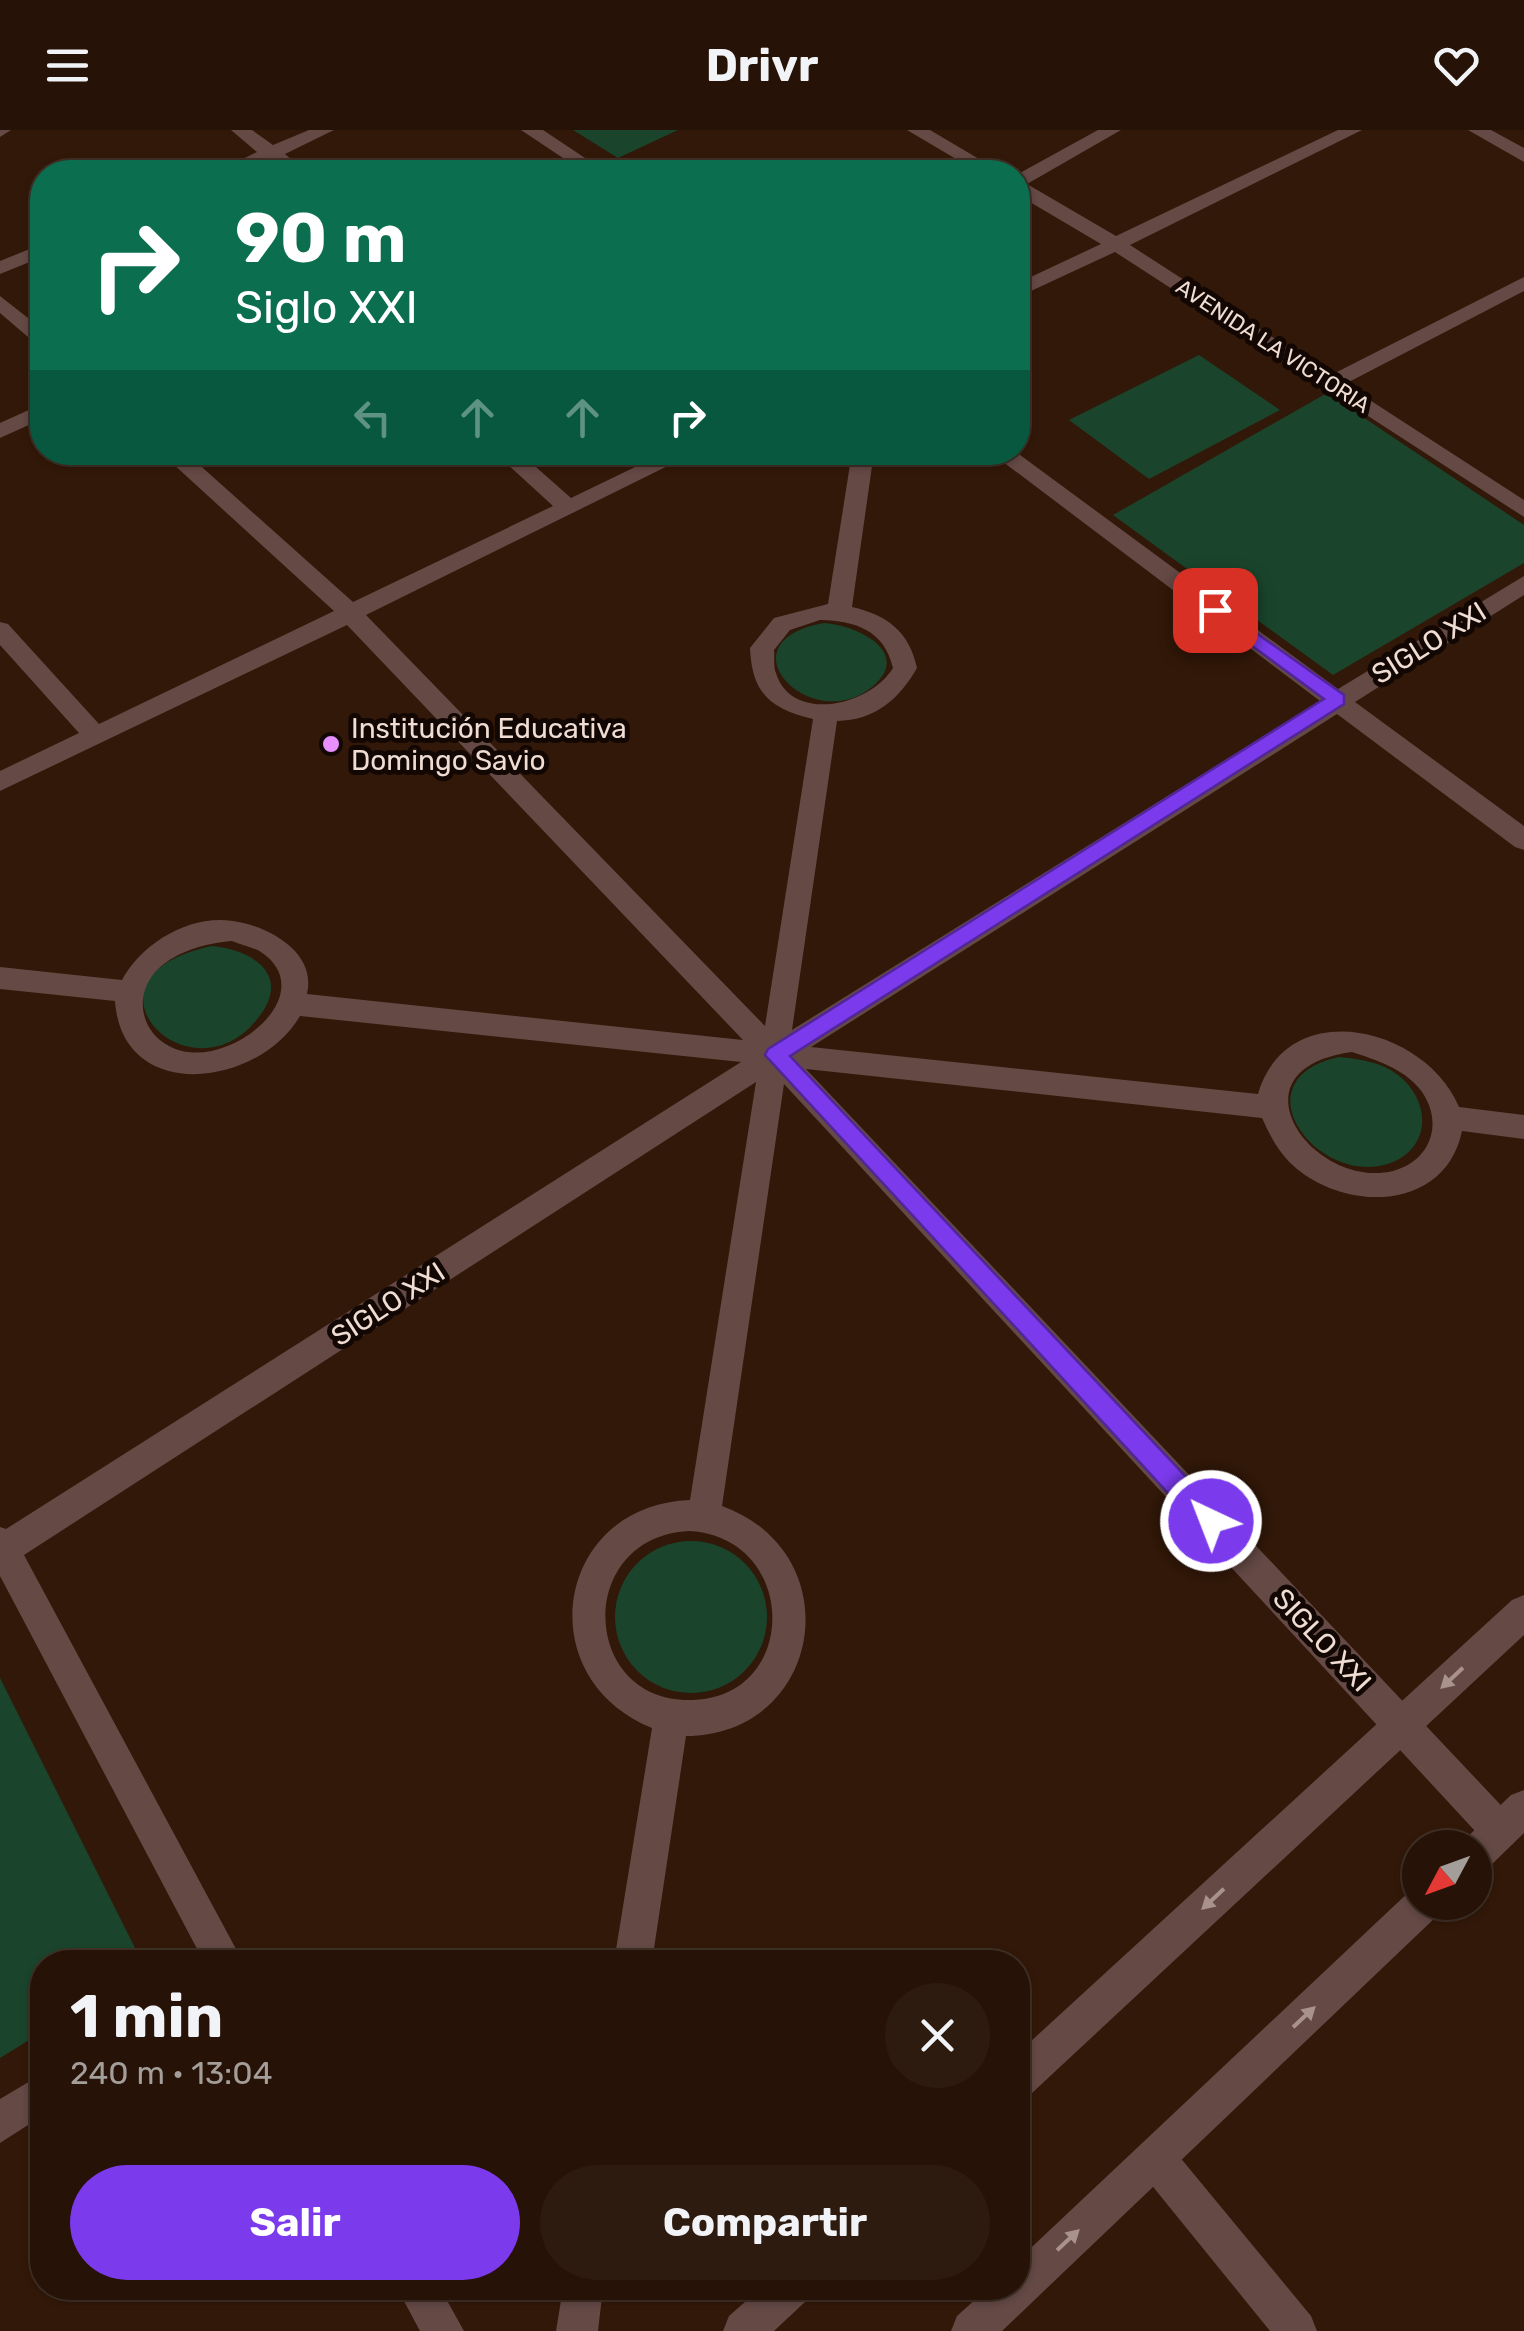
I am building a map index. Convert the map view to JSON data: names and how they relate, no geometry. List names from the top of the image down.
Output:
{
  "streets": {
    "street": ["AVENIDA LA VICTORIA", "SIGLO XXI"]
  },
  "places": ["Institución Educativa Domingo Savio"],
  "north": "bottom left",
  "page": {
    "header": "Drivr",
    "turn": ["90 m", "Siglo XXI"],
    "heading": ["1 min", "240 m · 13:04"],
    "buttons": ["Salir", "Compartir"]
  }
}
